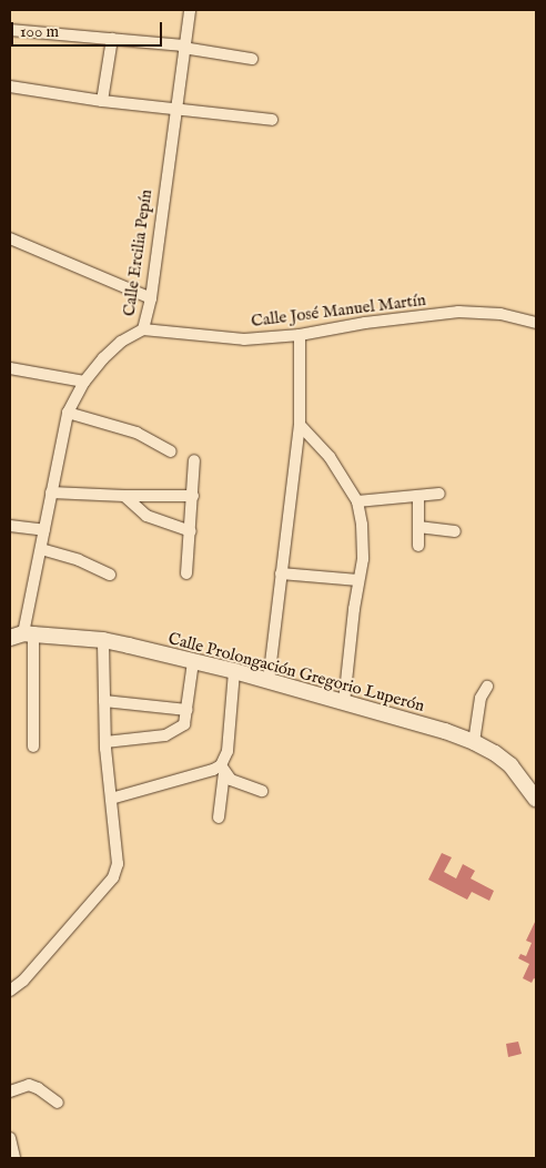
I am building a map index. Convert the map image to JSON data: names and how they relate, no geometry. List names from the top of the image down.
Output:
{
  "streets": {
    "street": ["Calle Ercilia Pepín", "Calle José Manuel Martín", "Calle Prolongación Gregorio Luperón"]
  },
  "crossings": [
    ["Calle Ercilia Pepín", "Calle José Manuel Martín"],
    ["Calle Ercilia Pepín", "Calle Prolongación Gregorio Luperón"]
  ],
  "scale_bar": "100 m"
}
